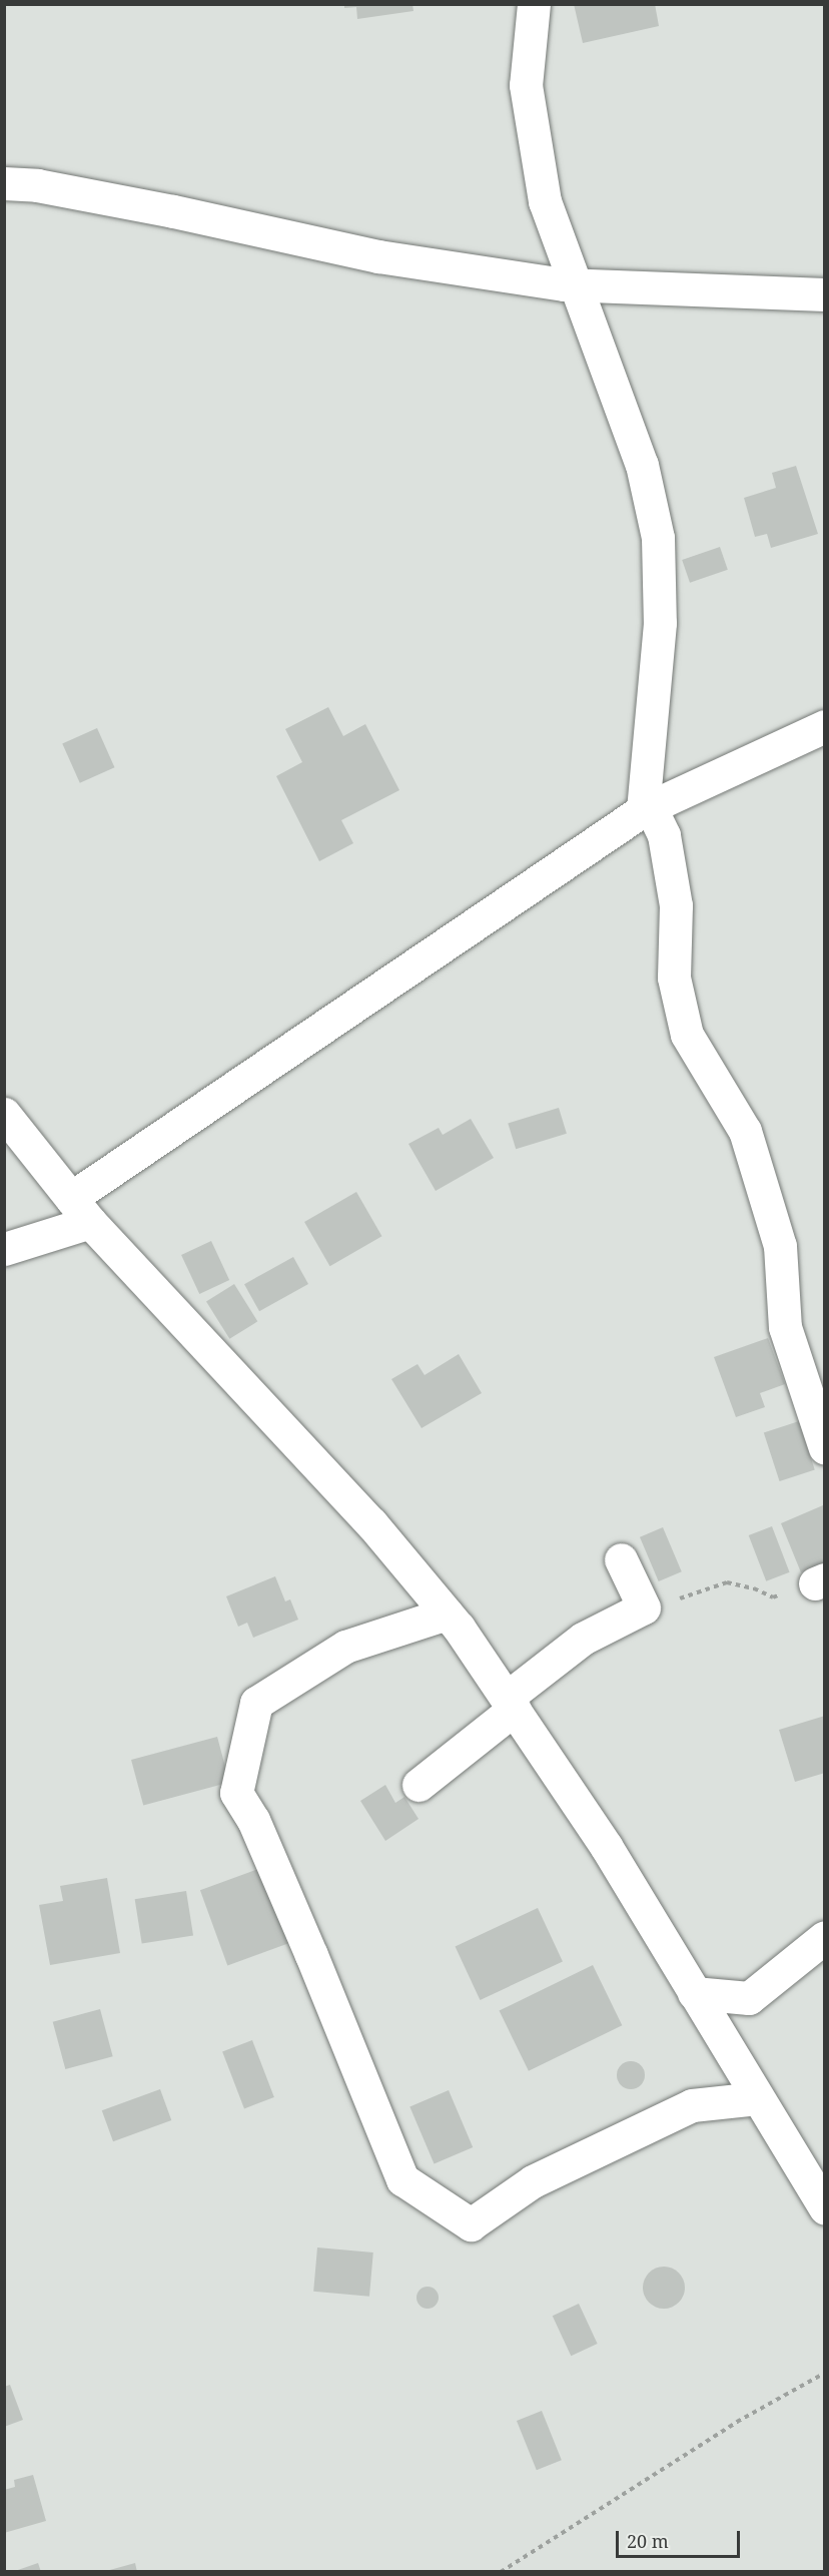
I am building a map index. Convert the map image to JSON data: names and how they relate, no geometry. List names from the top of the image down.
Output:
{
  "scale_bar": "20 m"
}
